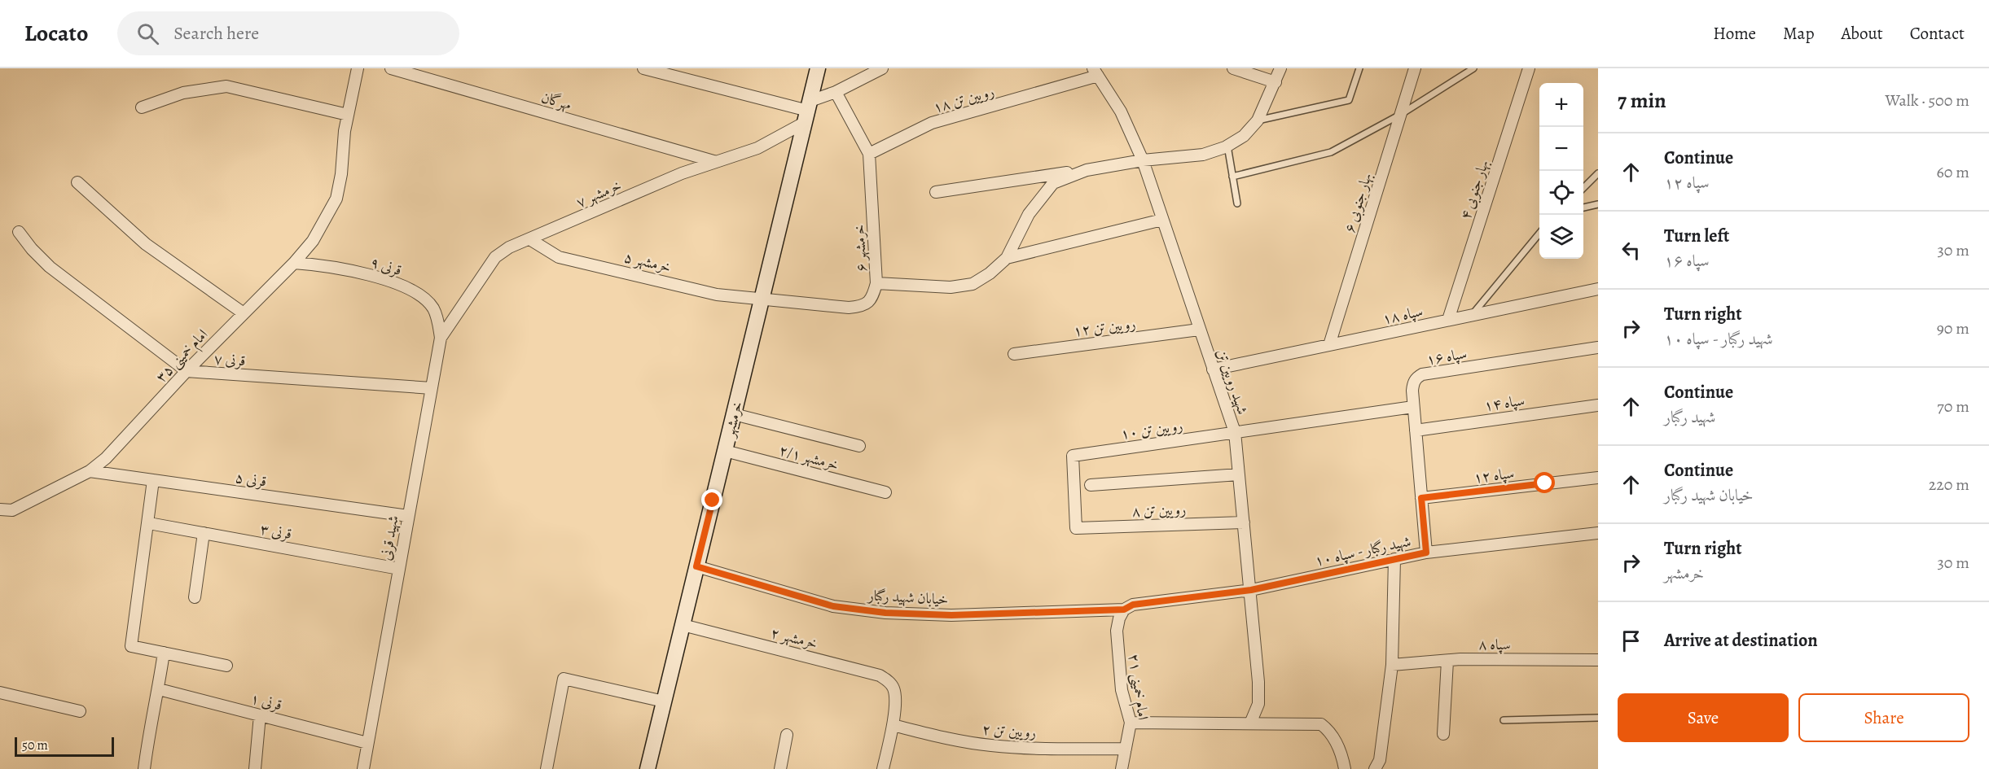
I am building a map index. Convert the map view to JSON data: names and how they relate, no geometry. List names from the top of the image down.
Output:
{
  "streets": {
    "street": [
      "رویین تن ۱۸",
      "مهرگان",
      "بهار جنوبی ۴",
      "خرمشهر ۷",
      "بهار جنوبی ۶",
      "خرمشهر ۶",
      "خرمشهر ۵",
      "قرنی ۹",
      "سپاه ۱۸",
      "رویین تن ۱۲",
      "امام خمینی ۳۵",
      "سپاه ۱۶",
      "قرنی ۷",
      "شهید رویین تن",
      "سپاه ۱۴",
      "خرمشهر",
      "رویین تن ۱۰",
      "خرمشهر ۲/۱",
      "سپاه ۱۲",
      "قرنی ۵",
      "رویین تن ۸",
      "قرنی ۳",
      "شهید قرنی",
      "شهید رگبار - سپاه ۱۰",
      "خیابان شهید رگبار",
      "خرمشهر ۲",
      "سپاه ۸",
      "امام خمینی ۲۱",
      "قرنی ۱",
      "رویین تن ۲"
    ]
  },
  "crossings": [
    ["رویین تن ۱۸", "خرمشهر ۶"],
    ["رویین تن ۱۸", "شهید رویین تن"],
    ["مهرگان", "خرمشهر ۷"],
    ["بهار جنوبی ۴", "سپاه ۱۸"],
    ["خرمشهر ۷", "خرمشهر ۶"],
    ["خرمشهر ۷", "خرمشهر ۵"],
    ["خرمشهر ۷", "قرنی ۹"],
    ["خرمشهر ۷", "خرمشهر"],
    ["خرمشهر ۷", "شهید قرنی"],
    ["بهار جنوبی ۶", "سپاه ۱۸"],
    ["خرمشهر ۶", "خرمشهر ۵"],
    ["خرمشهر ۶", "خرمشهر"],
    ["خرمشهر ۵", "خرمشهر"],
    ["قرنی ۹", "امام خمینی ۳۵"],
    ["قرنی ۹", "شهید قرنی"],
    ["سپاه ۱۸", "شهید رویین تن"],
    ["رویین تن ۱۲", "شهید رویین تن"],
    ["امام خمینی ۳۵", "قرنی ۷"],
    ["امام خمینی ۳۵", "قرنی ۵"],
    ["سپاه ۱۶", "سپاه ۱۴"],
    ["سپاه ۱۶", "رویین تن ۱۰"],
    ["سپاه ۱۶", "سپاه ۱۲"],
    ["سپاه ۱۶", "شهید رگبار - سپاه ۱۰"],
    ["قرنی ۷", "شهید قرنی"],
    ["شهید رویین تن", "رویین تن ۱۰"],
    ["شهید رویین تن", "رویین تن ۸"],
    ["شهید رویین تن", "شهید رگبار - سپاه ۱۰"],
    ["خرمشهر", "خرمشهر ۲/۱"],
    ["خرمشهر", "خیابان شهید رگبار"],
    ["خرمشهر", "خرمشهر ۲"],
    ["رویین تن ۱۰", "رویین تن ۸"],
    ["قرنی ۵", "شهید قرنی"],
    ["قرنی ۳", "شهید قرنی"],
    ["شهید قرنی", "قرنی ۱"],
    ["شهید رگبار - سپاه ۱۰", "خیابان شهید رگبار"],
    ["شهید رگبار - سپاه ۱۰", "امام خمینی ۲۱"],
    ["خیابان شهید رگبار", "امام خمینی ۲۱"],
    ["خرمشهر ۲", "رویین تن ۲"],
    ["امام خمینی ۲۱", "رویین تن ۲"]
  ],
  "scale_bar": "50 m",
  "page": {
    "header": "Locato",
    "search": "Search here",
    "nav": [
      "Home",
      "Map",
      "About",
      "Contact"
    ],
    "heading": ["7 min", "Walk · 500 m"],
    "map_buttons": ["+", "−"],
    "list": [
      ["Continue", "سپاه ۱۲", "60 m"],
      ["Turn left", "سپاه ۱۶", "30 m"],
      ["Turn right", "شهید رگبار - سپاه ۱۰", "90 m"],
      ["Continue", "شهید رگبار", "70 m"],
      ["Continue", "خیابان شهید رگبار", "220 m"],
      ["Turn right", "خرمشهر", "30 m"],
      "Arrive at destination"
    ],
    "buttons": ["Save", "Share"],
    "scale": "50 m"
  }
}
